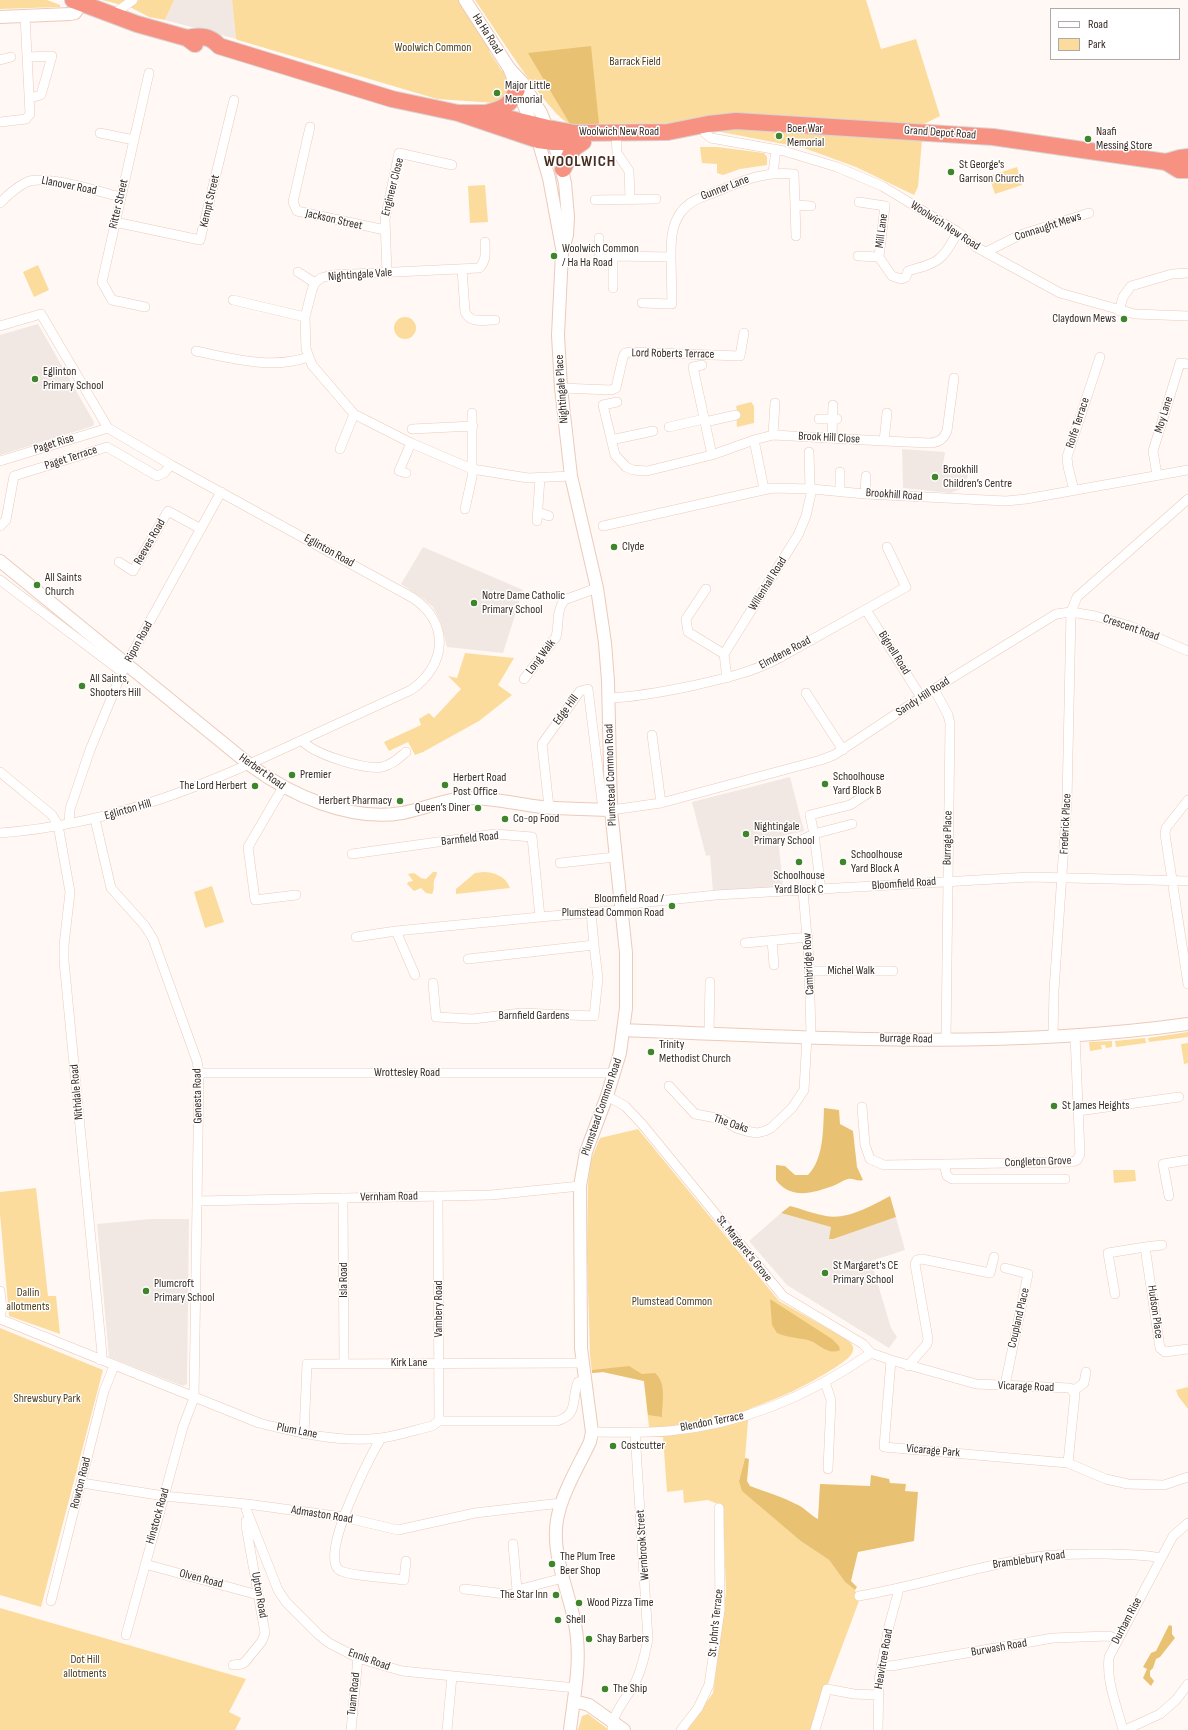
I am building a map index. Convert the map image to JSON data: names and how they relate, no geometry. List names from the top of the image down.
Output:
{
  "streets": {
    "highway": ["Woolwich New Road", "Grand Depot Road"],
    "street": [
      "Ha Ha Road",
      "Llanover Road",
      "Engineer Close",
      "Gunner Lane",
      "Kempt Street",
      "Ritter Street",
      "Jackson Street",
      "Connaught Mews",
      "Mill Lane",
      "Nightingale Vale",
      "Lord Roberts Terrace",
      "Nightingale Place",
      "Moy Lane",
      "Rolfe Terrace",
      "Brook Hill Close",
      "Paget Rise",
      "Paget Terrace",
      "Brookhill Road",
      "Reeves Road",
      "Eglinton Road",
      "Willenhall Road",
      "Crescent Road",
      "Ripon Road",
      "Elmdene Road",
      "Bignell Road",
      "Long Walk",
      "Sandy Hill Road",
      "Edge Hill",
      "Herbert Road",
      "Plumstead Common Road",
      "Eglinton Hill",
      "Frederick Place",
      "Burrage Place",
      "Barnfield Road",
      "Bloomfield Road",
      "Cambridge Row",
      "Michel Walk",
      "Barnfield Gardens",
      "Burrage Road",
      "Wrottesley Road",
      "Nithdale Road",
      "Genesta Road",
      "The Oaks",
      "Congleton Grove",
      "Vernham Road",
      "St. Margaret's Grove",
      "Isla Road",
      "Vambery Road",
      "Hudson Place",
      "Coupland Place",
      "Kirk Lane",
      "Vicarage Road",
      "Blendon Terrace",
      "Plum Lane",
      "Vicarage Park",
      "Rowton Road",
      "Admaston Road",
      "Hinstock Road",
      "Wernbrook Street",
      "Bramblebury Road",
      "Olven Road",
      "Upton Road",
      "Durham Rise",
      "St. John's Terrace",
      "Burwash Road",
      "Heavitree Road",
      "Ennis Road",
      "Tuam Road"
    ]
  },
  "crossings": [
    ["Ha Ha Road", "Woolwich New Road"],
    ["Ha Ha Road", "Nightingale Place"],
    ["Woolwich New Road", "Grand Depot Road"],
    ["Woolwich New Road", "Connaught Mews"],
    ["Woolwich New Road", "Mill Lane"],
    ["Woolwich New Road", "Nightingale Place"],
    ["Llanover Road", "Ritter Street"],
    ["Engineer Close", "Jackson Street"],
    ["Engineer Close", "Nightingale Vale"],
    ["Kempt Street", "Ritter Street"],
    ["Nightingale Vale", "Nightingale Place"],
    ["Lord Roberts Terrace", "Nightingale Place"],
    ["Nightingale Place", "Plumstead Common Road"],
    ["Moy Lane", "Brookhill Road"],
    ["Rolfe Terrace", "Brookhill Road"],
    ["Paget Rise", "Eglinton Road"],
    ["Paget Terrace", "Eglinton Road"],
    ["Brookhill Road", "Willenhall Road"],
    ["Reeves Road", "Ripon Road"],
    ["Eglinton Road", "Ripon Road"],
    ["Eglinton Road", "Herbert Road"],
    ["Eglinton Road", "Eglinton Hill"],
    ["Crescent Road", "Sandy Hill Road"],
    ["Crescent Road", "Frederick Place"],
    ["Ripon Road", "Herbert Road"],
    ["Ripon Road", "Eglinton Hill"],
    ["Elmdene Road", "Bignell Road"],
    ["Elmdene Road", "Plumstead Common Road"],
    ["Bignell Road", "Sandy Hill Road"],
    ["Long Walk", "Plumstead Common Road"],
    ["Sandy Hill Road", "Edge Hill"],
    ["Sandy Hill Road", "Herbert Road"],
    ["Sandy Hill Road", "Plumstead Common Road"],
    ["Sandy Hill Road", "Frederick Place"],
    ["Sandy Hill Road", "Burrage Place"],
    ["Edge Hill", "Herbert Road"],
    ["Edge Hill", "Plumstead Common Road"],
    ["Herbert Road", "Plumstead Common Road"],
    ["Herbert Road", "Eglinton Hill"],
    ["Plumstead Common Road", "Bloomfield Road"],
    ["Plumstead Common Road", "Burrage Road"],
    ["Plumstead Common Road", "Wrottesley Road"],
    ["Plumstead Common Road", "Vernham Road"],
    ["Plumstead Common Road", "St. Margaret's Grove"],
    ["Plumstead Common Road", "Kirk Lane"],
    ["Plumstead Common Road", "Blendon Terrace"],
    ["Plumstead Common Road", "Plum Lane"],
    ["Plumstead Common Road", "Admaston Road"],
    ["Plumstead Common Road", "Ennis Road"],
    ["Eglinton Hill", "Nithdale Road"],
    ["Eglinton Hill", "Genesta Road"],
    ["Frederick Place", "Bloomfield Road"],
    ["Frederick Place", "Burrage Road"],
    ["Burrage Place", "Bloomfield Road"],
    ["Burrage Place", "Burrage Road"],
    ["Bloomfield Road", "Cambridge Row"],
    ["Cambridge Row", "Michel Walk"],
    ["Cambridge Row", "Burrage Road"],
    ["Cambridge Row", "The Oaks"],
    ["Burrage Road", "The Oaks"],
    ["Burrage Road", "Congleton Grove"],
    ["Wrottesley Road", "Genesta Road"],
    ["Nithdale Road", "Plum Lane"],
    ["Genesta Road", "Vernham Road"],
    ["Genesta Road", "Plum Lane"],
    ["Genesta Road", "Hinstock Road"],
    ["Vernham Road", "Isla Road"],
    ["Vernham Road", "Vambery Road"],
    ["St. Margaret's Grove", "Vicarage Road"],
    ["St. Margaret's Grove", "Blendon Terrace"],
    ["St. Margaret's Grove", "Vicarage Park"],
    ["Isla Road", "Kirk Lane"],
    ["Vambery Road", "Kirk Lane"],
    ["Vambery Road", "Plum Lane"],
    ["Coupland Place", "Vicarage Road"],
    ["Kirk Lane", "Plum Lane"],
    ["Blendon Terrace", "Wernbrook Street"],
    ["Plum Lane", "Rowton Road"],
    ["Plum Lane", "Hinstock Road"],
    ["Rowton Road", "Admaston Road"],
    ["Admaston Road", "Hinstock Road"],
    ["Admaston Road", "Ennis Road"],
    ["Hinstock Road", "Olven Road"],
    ["Bramblebury Road", "Durham Rise"],
    ["Bramblebury Road", "Heavitree Road"],
    ["Olven Road", "Upton Road"],
    ["Upton Road", "Ennis Road"],
    ["Durham Rise", "Burwash Road"],
    ["Burwash Road", "Heavitree Road"],
    ["Ennis Road", "Tuam Road"]
  ],
  "districts": ["WOOLWICH"],
  "parks": [
    "Woolwich Common",
    "Barrack Field",
    "Dallin allotments",
    "Plumstead Common",
    "Shrewsbury Park",
    "Dot Hill allotments"
  ],
  "places": [
    "Major Little Memorial",
    "Boer War Memorial",
    "Naafi Messing Store",
    "St George's Garrison Church",
    "Woolwich Common / Ha Ha Road",
    "Claydown Mews",
    "Eglinton Primary School",
    "Brookhill Children’s Centre",
    "Clyde",
    "All Saints Church",
    "Notre Dame Catholic Primary School",
    "All Saints, Shooters Hill",
    "Premier",
    "Schoolhouse Yard Block B",
    "Herbert Road Post Office",
    "The Lord Herbert",
    "Herbert Pharmacy",
    "Queen’s Diner",
    "Co-op Food",
    "Nightingale Primary School",
    "Schoolhouse Yard Block C",
    "Schoolhouse Yard Block A",
    "Bloomfield Road / Plumstead Common Road",
    "Trinity Methodist Church",
    "St James Heights",
    "St Margaret's CE Primary School",
    "Plumcroft Primary School",
    "Costcutter",
    "The Plum Tree Beer Shop",
    "The Star Inn",
    "Wood Pizza Time",
    "Shell",
    "Shay Barbers",
    "The Ship"
  ],
  "legend": ["Road", "Park"]
}
